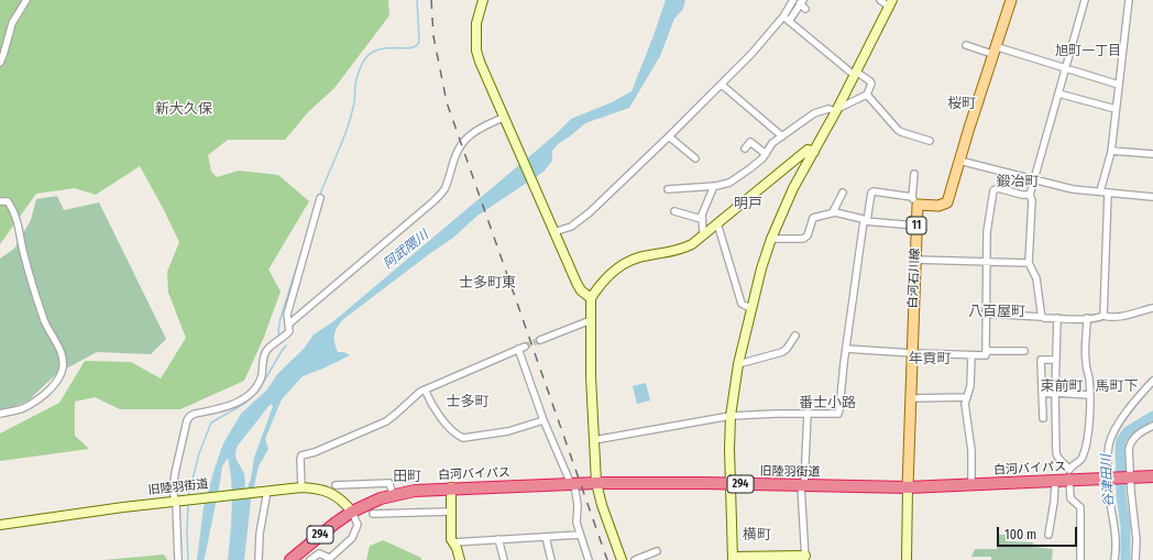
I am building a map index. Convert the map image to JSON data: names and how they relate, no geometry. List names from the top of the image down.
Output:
{
  "streets": {
    "highway": ["白河バイパス", "旧陸羽街道", "294"],
    "main road": ["11", "白河石川線"]
  },
  "crossings": [
    ["11", "白河石川線"],
    ["白河石川線", "白河バイパス"],
    ["白河石川線", "旧陸羽街道"],
    ["白河バイパス", "旧陸羽街道"]
  ],
  "districts": [
    "旭町一丁目",
    "桜町",
    "新大久保",
    "鍛冶町",
    "明戸",
    "士多町東",
    "八百屋町",
    "年貢町",
    "束前町",
    "馬町下",
    "士多町",
    "番士小路",
    "田町",
    "横町"
  ],
  "water": ["阿武隈川", "谷津田川"],
  "scale_bar": "100 m"
}
